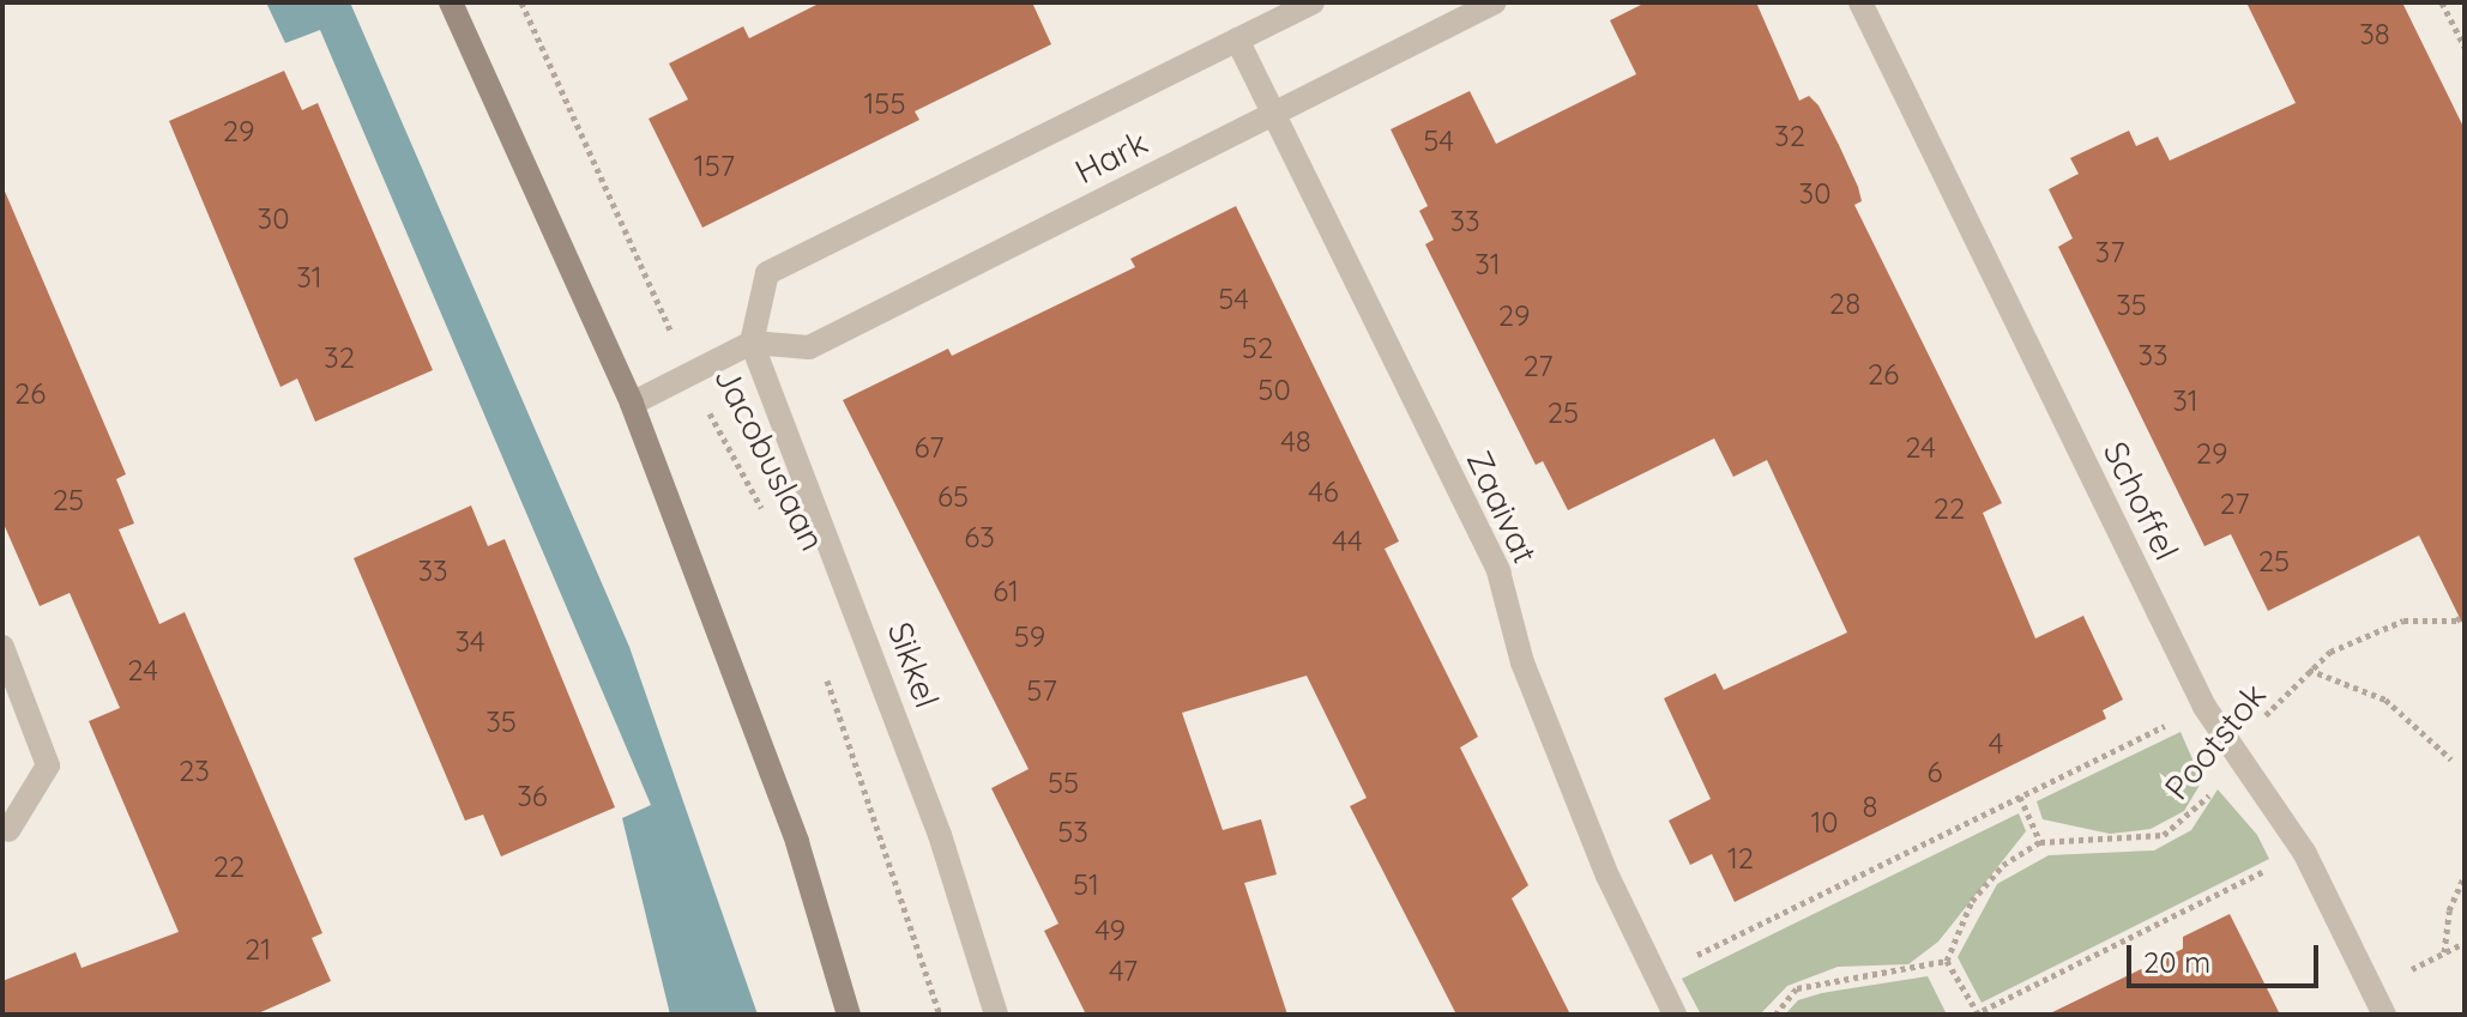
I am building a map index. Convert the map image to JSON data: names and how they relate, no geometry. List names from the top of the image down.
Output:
{
  "streets": {
    "street": [
      "Hark",
      "Schoffel",
      "Zaaivat",
      "Sikkel"
    ],
    "path": ["Jacobuslaan", "Pootstok"]
  },
  "crossings": [
    ["Hark", "Zaaivat"],
    ["Hark", "Sikkel"],
    ["Schoffel", "Pootstok"],
    ["Zaaivat", "Pootstok"]
  ],
  "house_numbers": [
    "38",
    "155",
    "29",
    "32",
    "54",
    "157",
    "30",
    "30",
    "33",
    "37",
    "31",
    "31",
    "54",
    "28",
    "35",
    "29",
    "52",
    "33",
    "32",
    "27",
    "26",
    "50",
    "26",
    "31",
    "25",
    "48",
    "67",
    "24",
    "29",
    "46",
    "65",
    "25",
    "27",
    "22",
    "63",
    "44",
    "25",
    "33",
    "61",
    "59",
    "34",
    "24",
    "57",
    "35",
    "4",
    "23",
    "6",
    "55",
    "36",
    "8",
    "10",
    "53",
    "12",
    "22",
    "51",
    "49",
    "21",
    "47"
  ],
  "scale_bar": "20 m"
}
